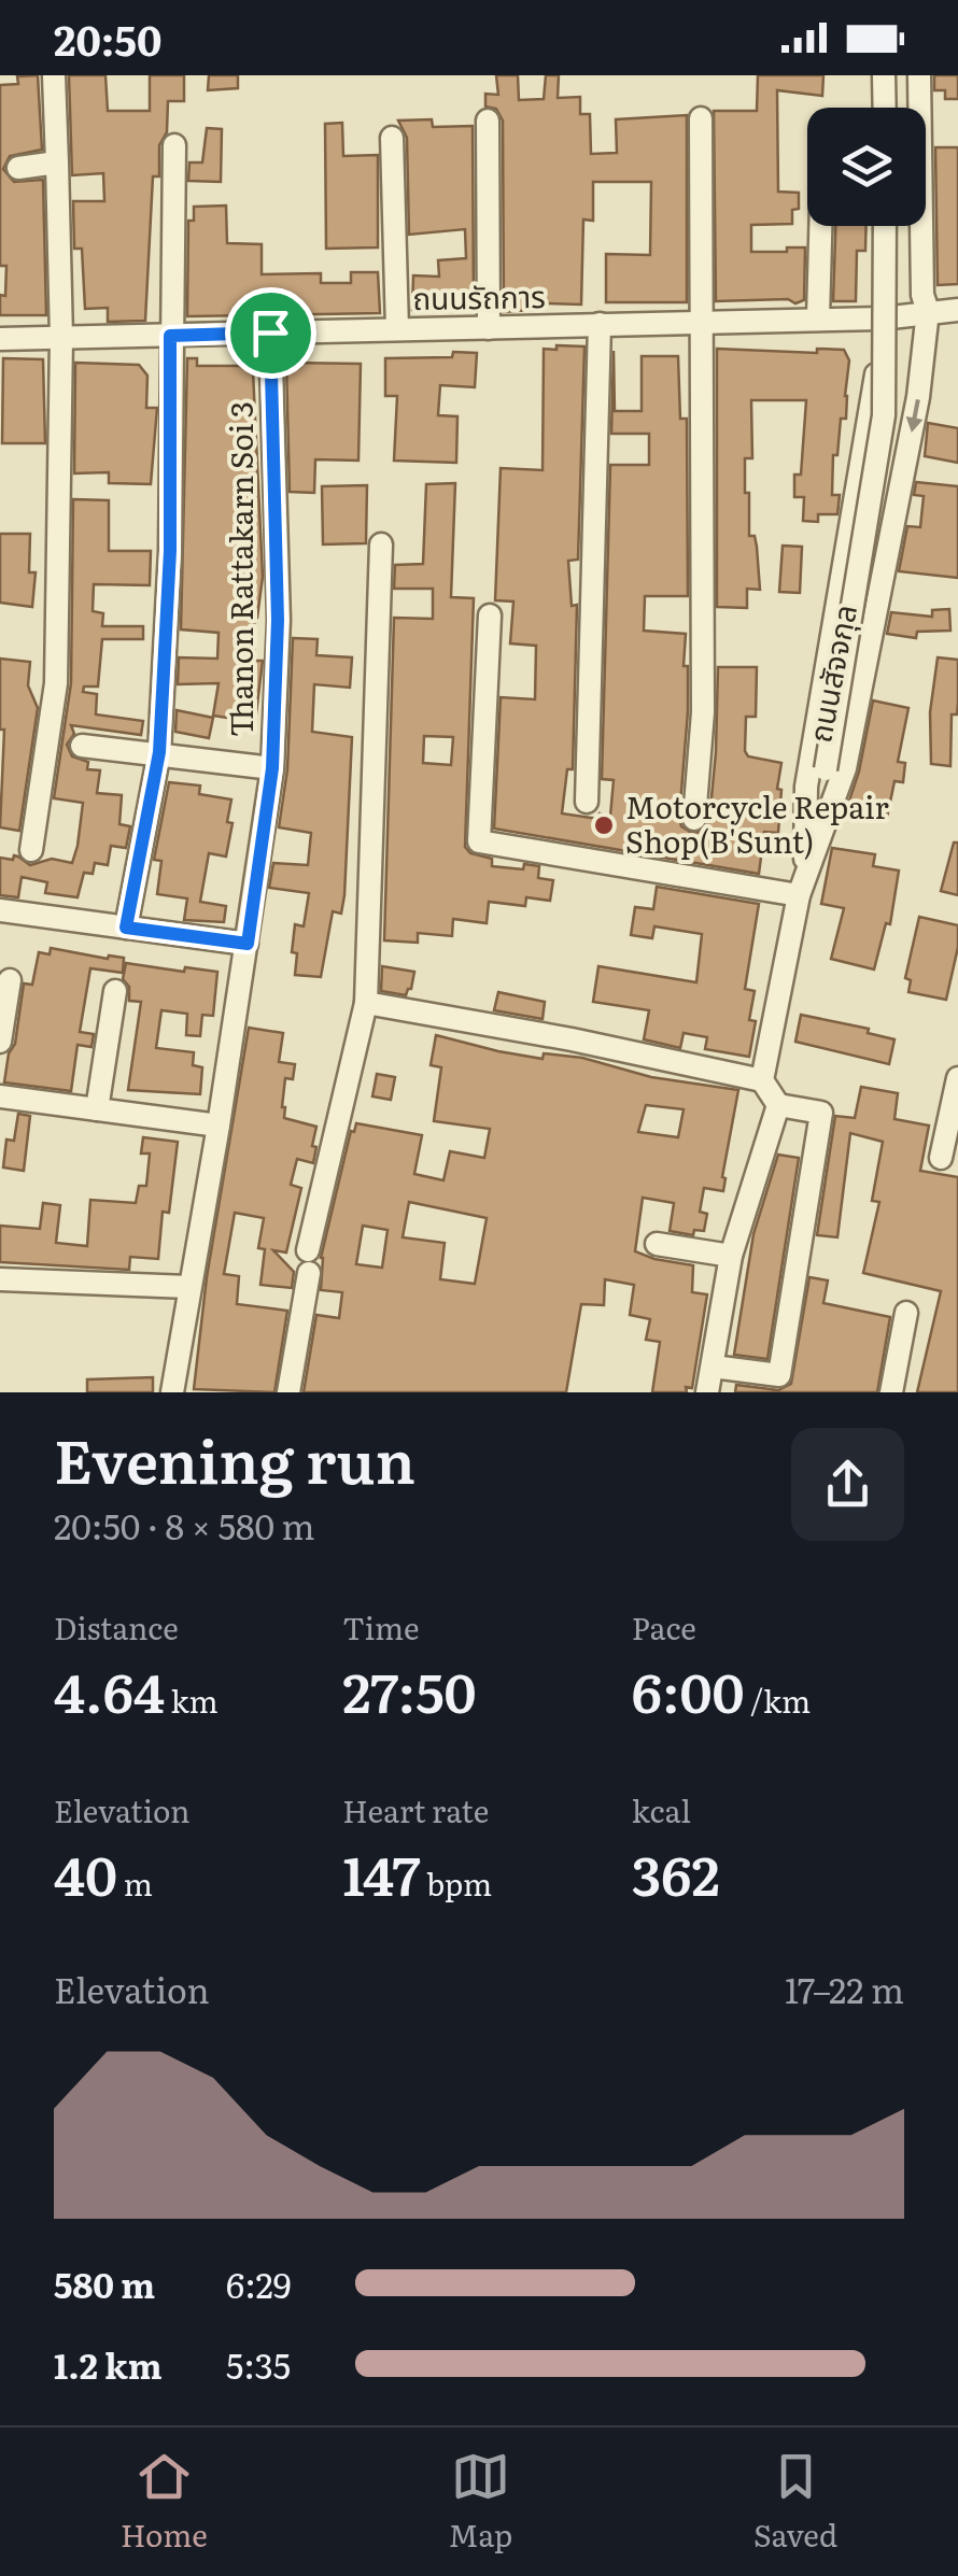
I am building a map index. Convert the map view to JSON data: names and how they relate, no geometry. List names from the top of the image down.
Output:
{
  "streets": {
    "street": ["ถนนรัถการ", "Thanon Rattakarn Soi 3", "ถนนสัจจกุล"]
  },
  "crossings": [
    ["ถนนรัถการ", "Thanon Rattakarn Soi 3"],
    ["ถนนรัถการ", "ถนนสัจจกุล"]
  ],
  "places": ["Motorcycle Repair Shop(B'Sunt)"],
  "page": {
    "status": "20:50",
    "heading": ["Evening run", "20:50 · 8 × 580 m"],
    "stats": [
      ["Distance", "4.64 km"],
      ["Time", "27:50"],
      ["Pace", "6:00 /km"],
      ["Elevation", "40 m"],
      ["Heart rate", "147 bpm"],
      ["kcal", "362"]
    ],
    "chart": ["Elevation", "17–22 m"],
    "list": [
      {
        "name": "580 m",
        "note": "6:29"
      },
      {
        "name": "1.2 km",
        "note": "5:35"
      }
    ],
    "tabs": ["Home", "Map", "Saved"]
  }
}
